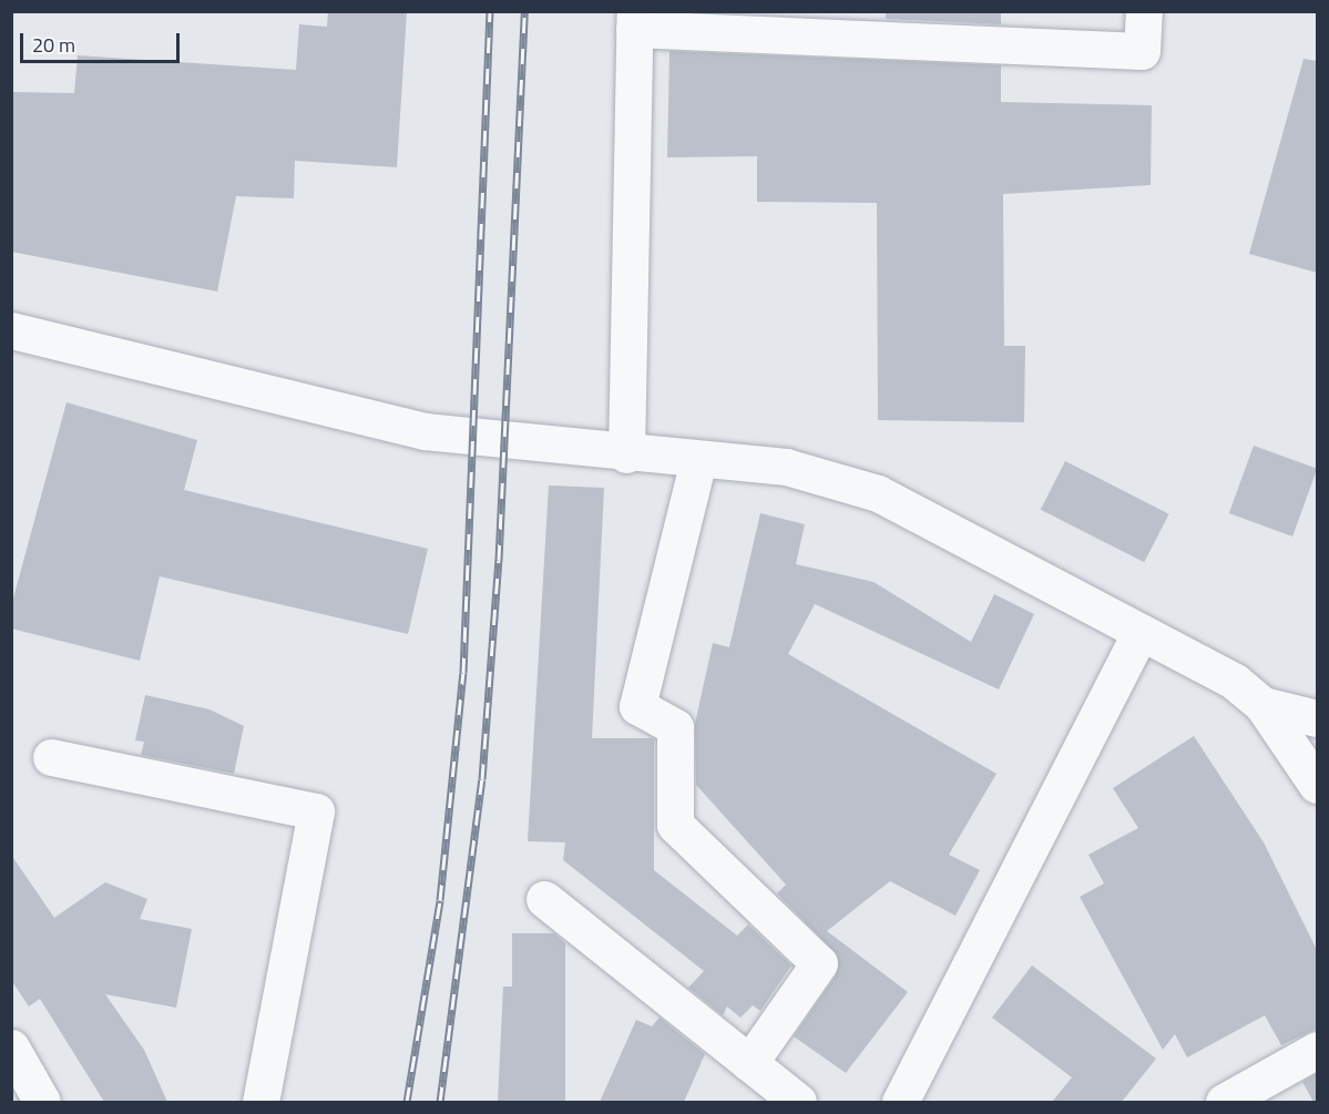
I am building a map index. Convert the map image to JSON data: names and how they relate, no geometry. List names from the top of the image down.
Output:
{
  "scale_bar": "20 m"
}
